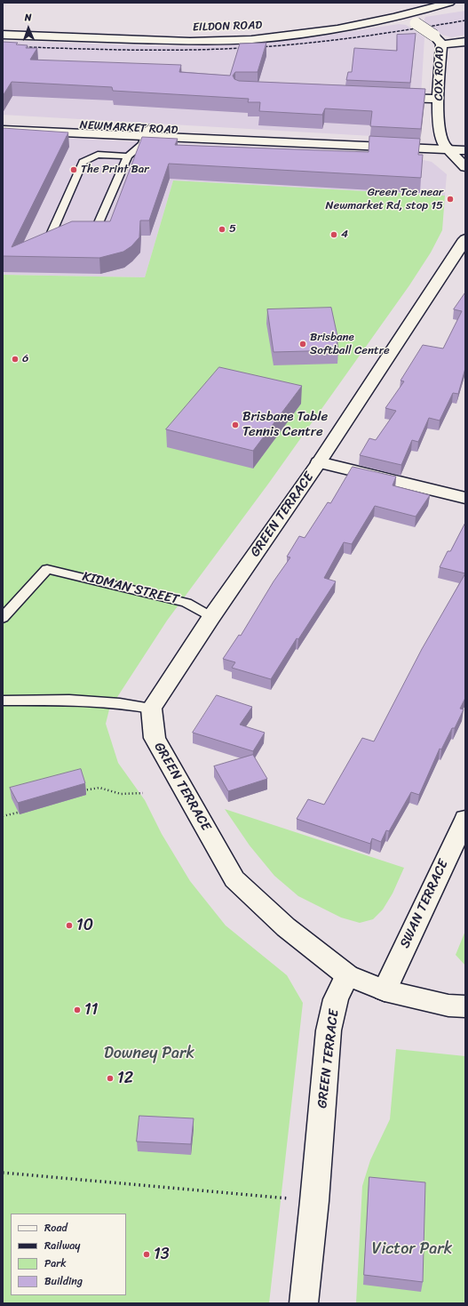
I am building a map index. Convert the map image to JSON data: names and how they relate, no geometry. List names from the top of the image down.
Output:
{
  "streets": {
    "street": [
      "EILDON ROAD",
      "COX ROAD",
      "NEWMARKET ROAD",
      "GREEN TERRACE",
      "SWAN TERRACE"
    ],
    "lane": ["KIDMAN STREET"]
  },
  "crossings": [
    ["EILDON ROAD", "COX ROAD"],
    ["COX ROAD", "NEWMARKET ROAD"],
    ["GREEN TERRACE", "KIDMAN STREET"]
  ],
  "parks": ["Downey Park", "Victor Park"],
  "places": [
    "The Print Bar",
    "Green Tce near Newmarket Rd, stop 15",
    "5",
    "4",
    "Brisbane Softball Centre",
    "6",
    "Brisbane Table Tennis Centre",
    "10",
    "11",
    "12",
    "13"
  ],
  "legend": [
    "Road",
    "Railway",
    "Park",
    "Building"
  ],
  "north": "top"
}
